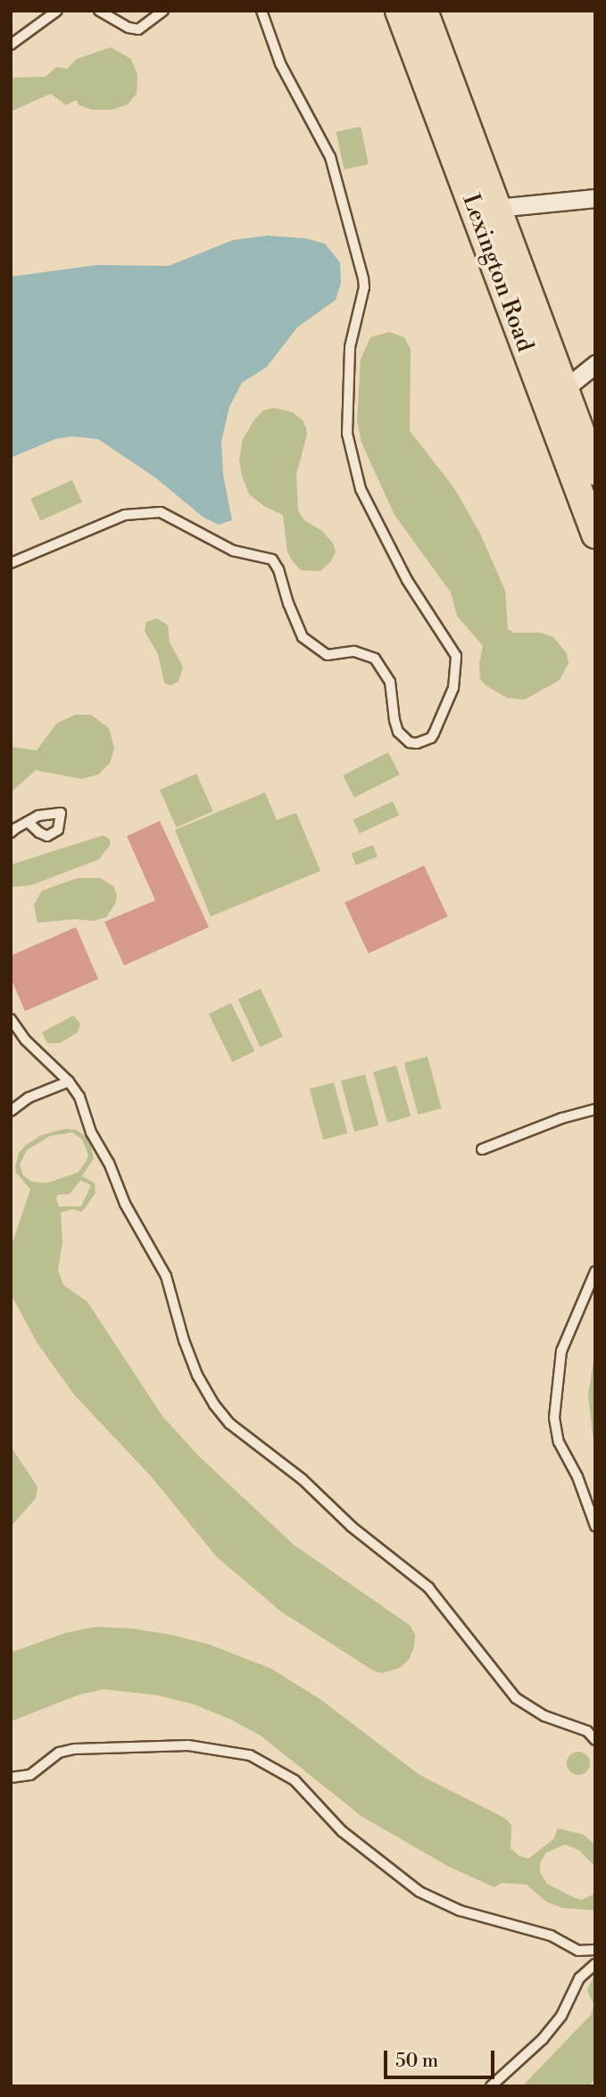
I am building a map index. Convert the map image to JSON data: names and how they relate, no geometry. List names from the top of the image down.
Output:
{
  "streets": {
    "main road": ["Lexington Road"]
  },
  "scale_bar": "50 m"
}
